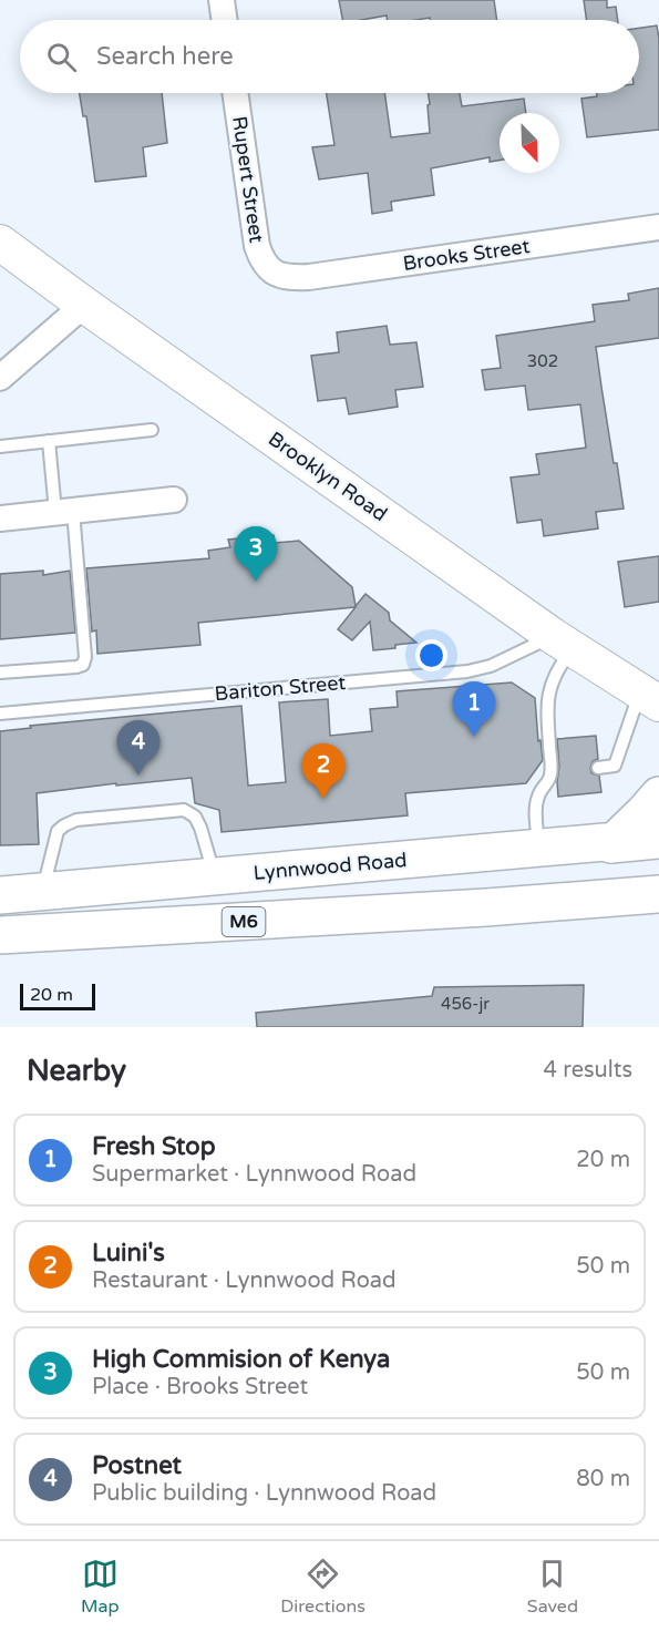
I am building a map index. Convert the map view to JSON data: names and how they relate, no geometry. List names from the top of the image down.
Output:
{
  "streets": {
    "main road": ["Brooklyn Road", "Lynnwood Road", "M6"],
    "street": ["Rupert Street", "Brooks Street"],
    "lane": ["Bariton Street"]
  },
  "crossings": [
    ["Rupert Street", "Brooks Street"],
    ["Brooklyn Road", "Bariton Street"]
  ],
  "house_numbers": ["302", "456-jr"],
  "scale_bar": "20 m",
  "north": "bottom right",
  "page": {
    "search": "Search here",
    "pins": [
      "3",
      "1",
      "4",
      "2"
    ],
    "scale": "20 m",
    "heading": ["Nearby", "4 results"],
    "list": [
      {
        "mark": "1",
        "name": "Fresh Stop",
        "note": "Supermarket · Lynnwood Road",
        "value": "20 m"
      },
      {
        "mark": "2",
        "name": "Luini's",
        "note": "Restaurant · Lynnwood Road",
        "value": "50 m"
      },
      {
        "mark": "3",
        "name": "High Commision of Kenya",
        "note": "Place · Brooks Street",
        "value": "50 m"
      },
      {
        "mark": "4",
        "name": "Postnet",
        "note": "Public building · Lynnwood Road",
        "value": "80 m"
      }
    ],
    "nav": ["Map", "Directions", "Saved"]
  }
}
